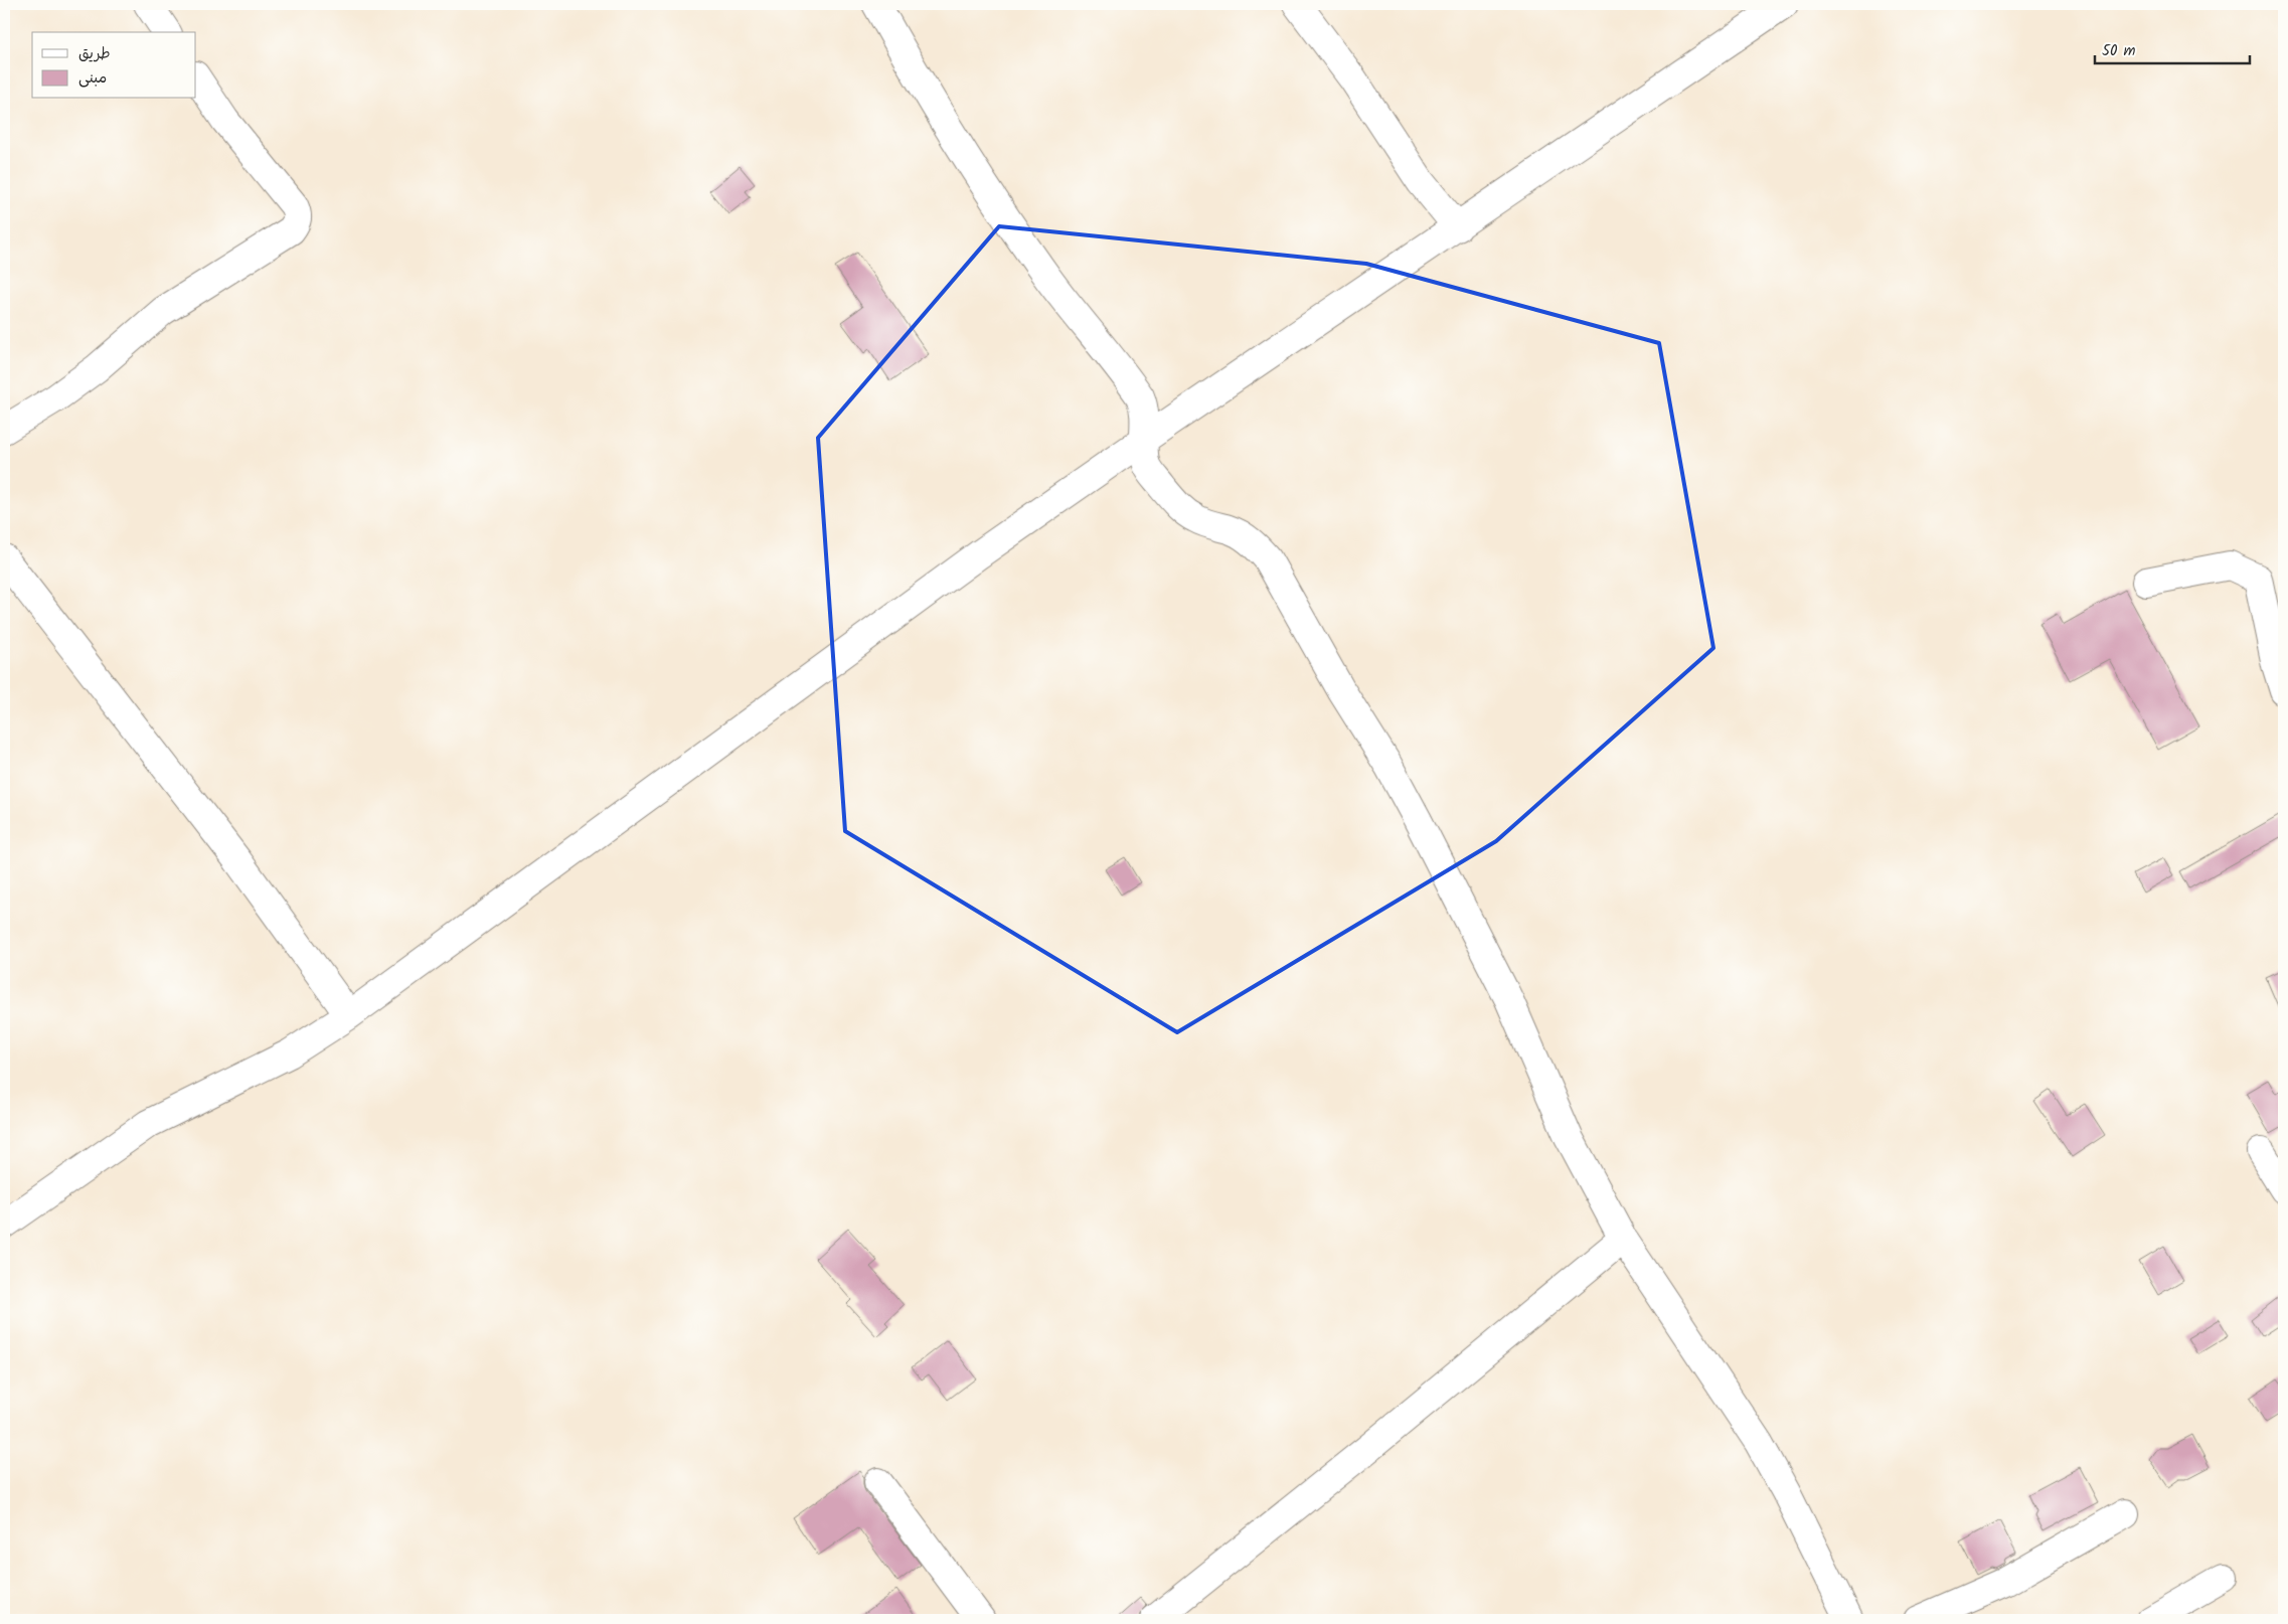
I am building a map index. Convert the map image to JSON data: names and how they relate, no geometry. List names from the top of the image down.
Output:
{
  "legend": ["طريق", "مبنى"],
  "scale_bar": "50 m"
}
